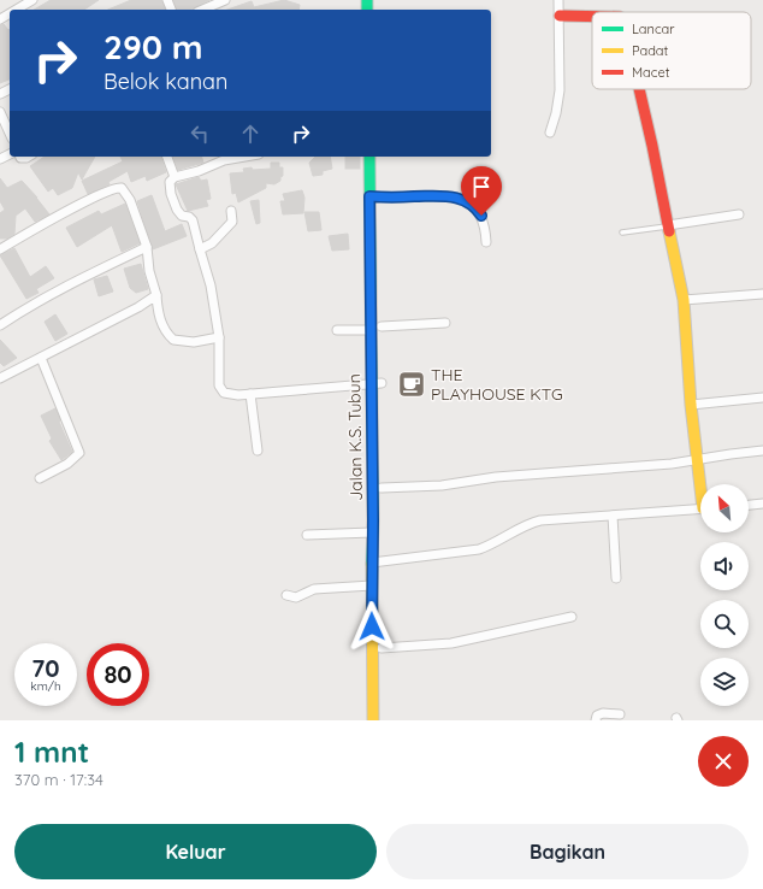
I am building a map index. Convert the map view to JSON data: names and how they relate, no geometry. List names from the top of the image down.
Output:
{
  "streets": {
    "main road": ["Jalan K.S. Tubun"]
  },
  "places": {
    "cafe": ["THE PLAYHOUSE KTG"]
  },
  "legend": ["Lancar", "Padat", "Macet"],
  "north": "top left",
  "page": {
    "turn": ["290 m", "Belok kanan"],
    "speed": "70 km/h",
    "limit": "80",
    "heading": ["1 mnt", "370 m · 17:34"],
    "buttons": ["Keluar", "Bagikan"]
  }
}
